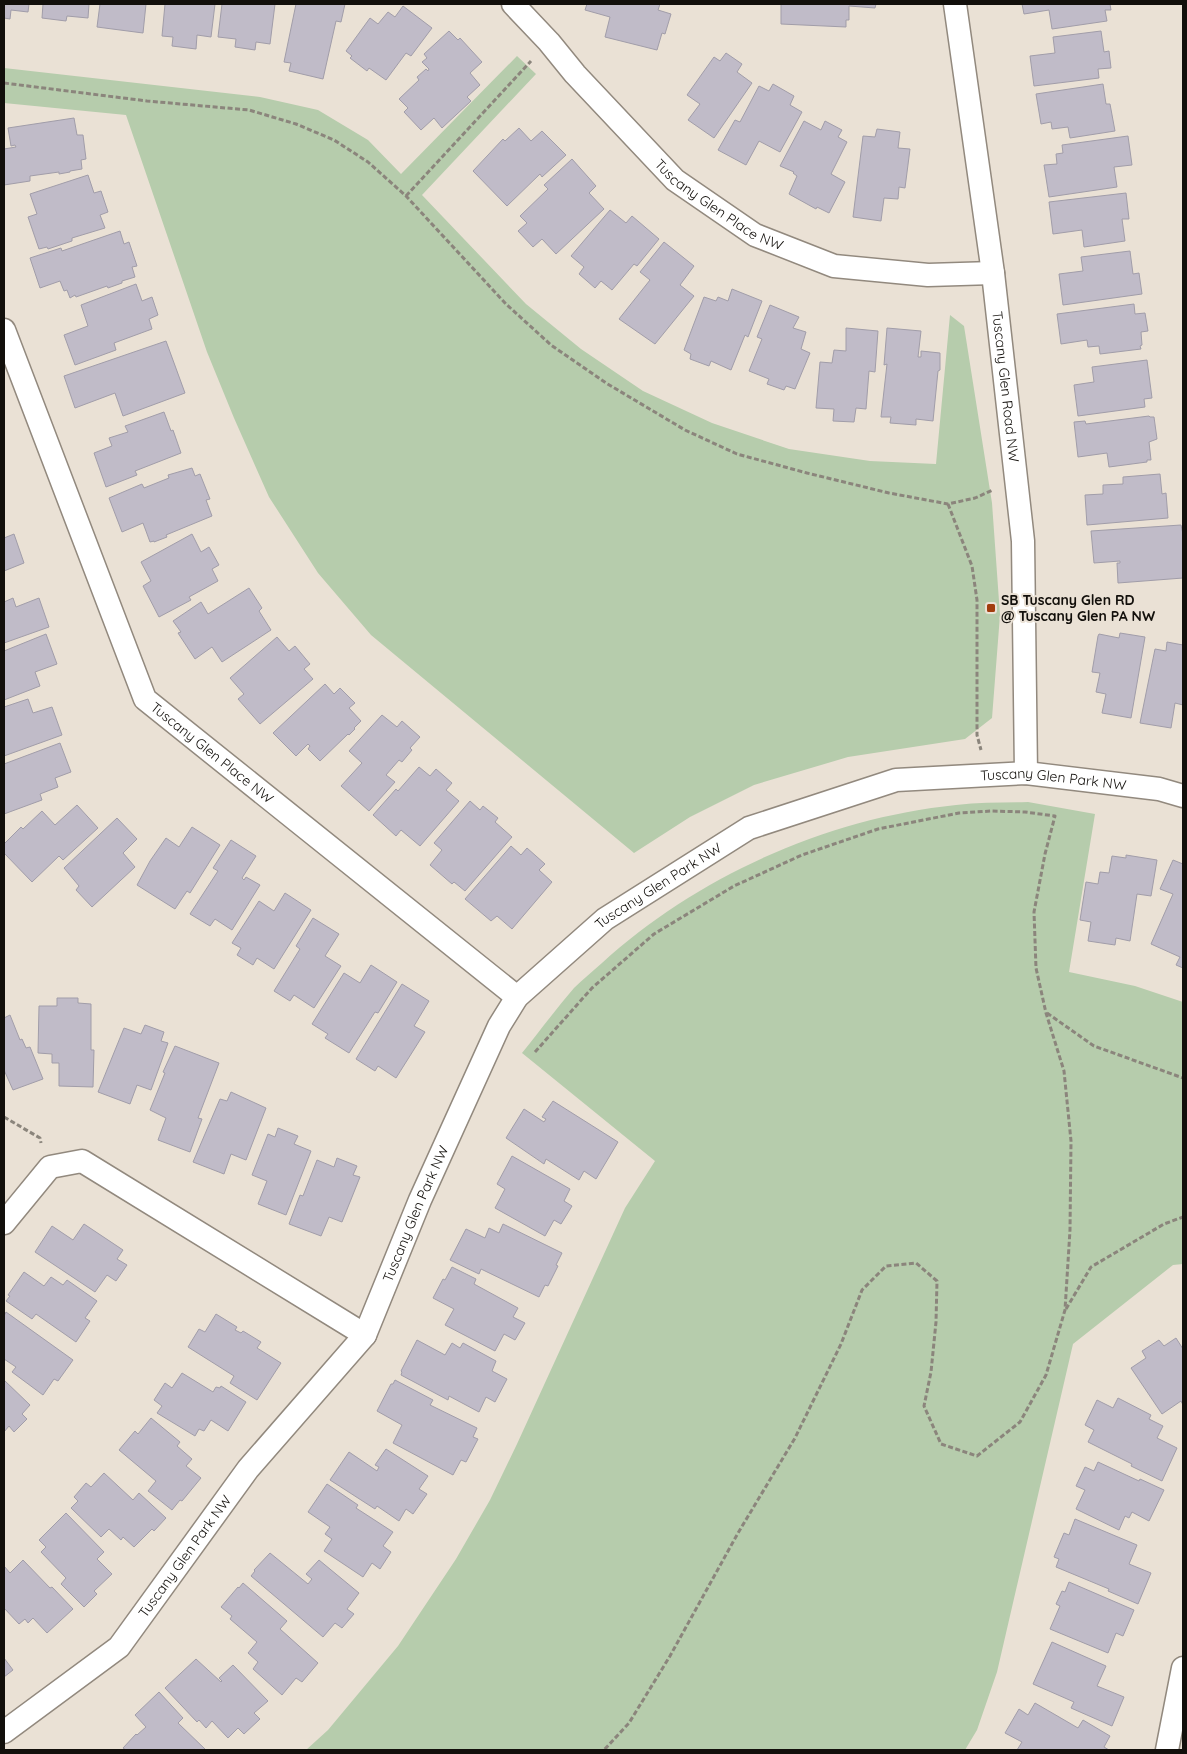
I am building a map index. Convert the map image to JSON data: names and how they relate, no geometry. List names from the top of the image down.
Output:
{
  "streets": {
    "street": ["Tuscany Glen Place NW", "Tuscany Glen Road NW", "Tuscany Glen Park NW"]
  },
  "crossings": [
    ["Tuscany Glen Place NW", "Tuscany Glen Road NW"],
    ["Tuscany Glen Place NW", "Tuscany Glen Park NW"],
    ["Tuscany Glen Road NW", "Tuscany Glen Park NW"]
  ],
  "places": {
    "transit": ["SB Tuscany Glen RD @ Tuscany Glen PA NW"]
  }
}
